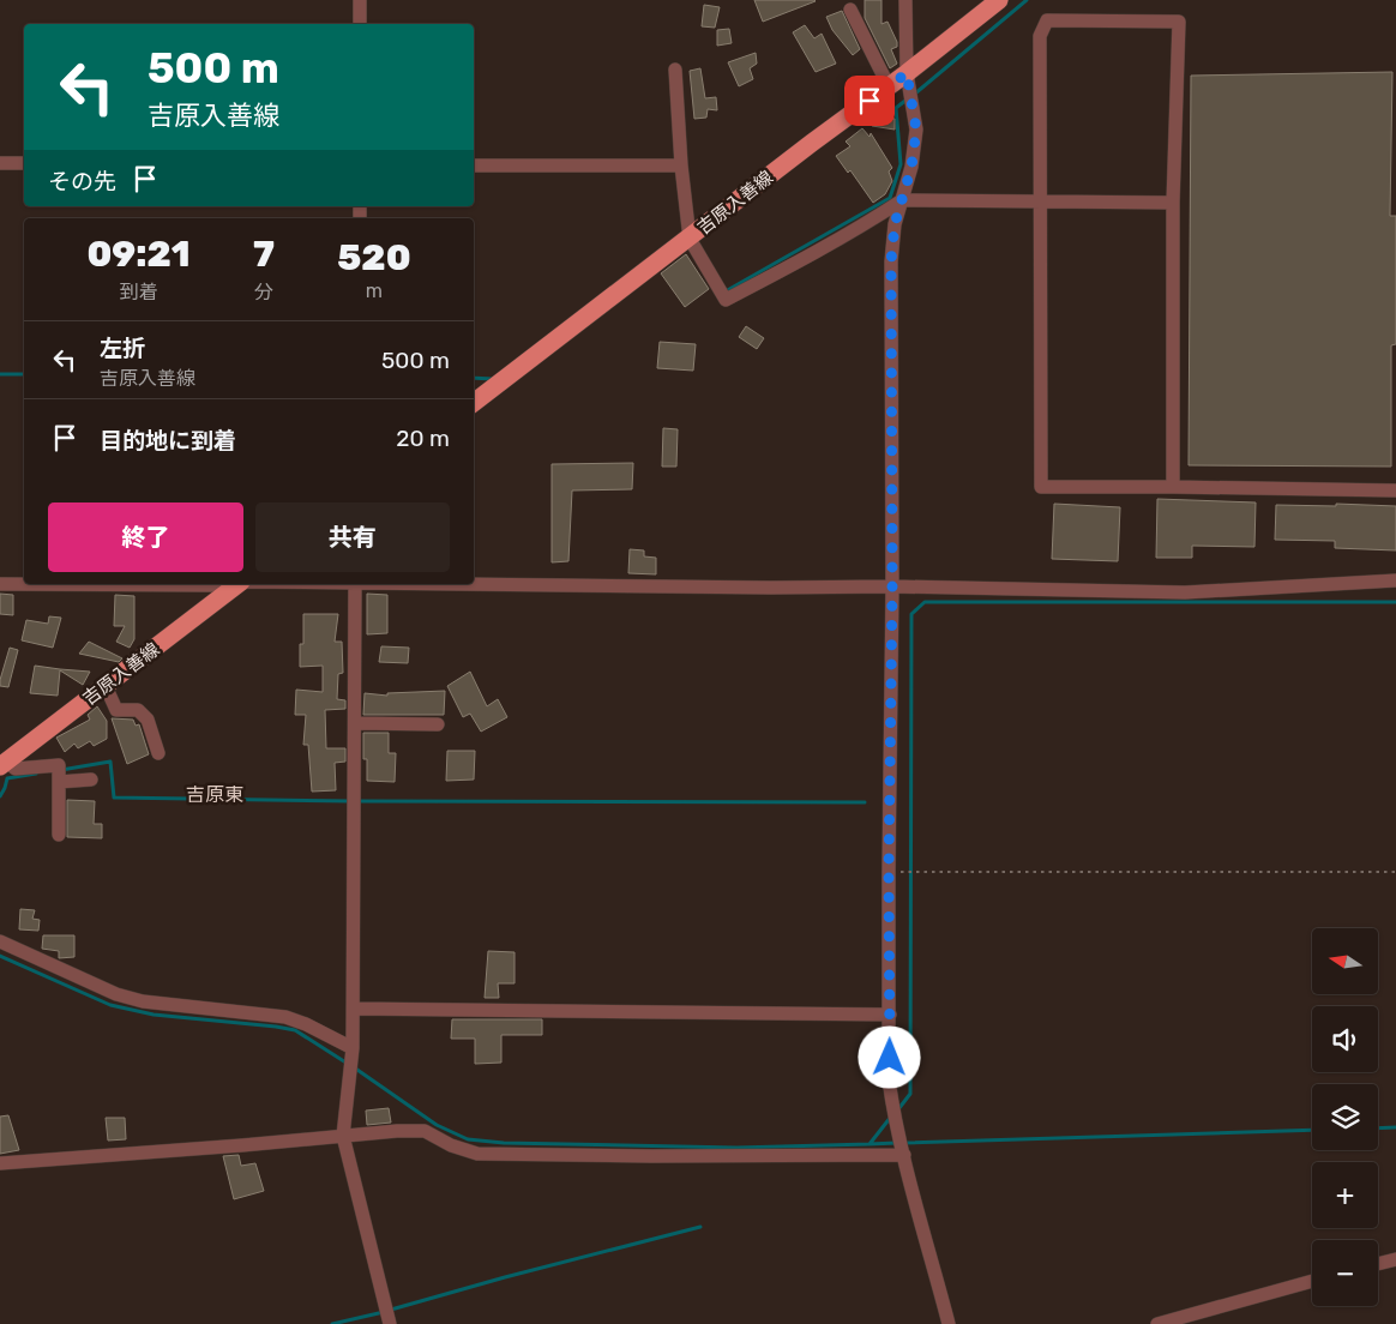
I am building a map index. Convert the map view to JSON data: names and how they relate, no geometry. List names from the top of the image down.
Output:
{
  "streets": {
    "main road": ["吉原入善線"]
  },
  "districts": ["吉原東"],
  "north": "left",
  "page": {
    "turn": ["500 m", "吉原入善線"],
    "then": "その先",
    "eta": [
      "09:21",
      "到着",
      "7",
      "分",
      "520",
      "m"
    ],
    "list": [
      {
        "name": "左折",
        "note": "吉原入善線",
        "value": "500 m"
      },
      {
        "name": "目的地に到着",
        "value": "20 m"
      }
    ],
    "buttons": ["終了", "共有"],
    "map_buttons": ["+", "−"]
  }
}
